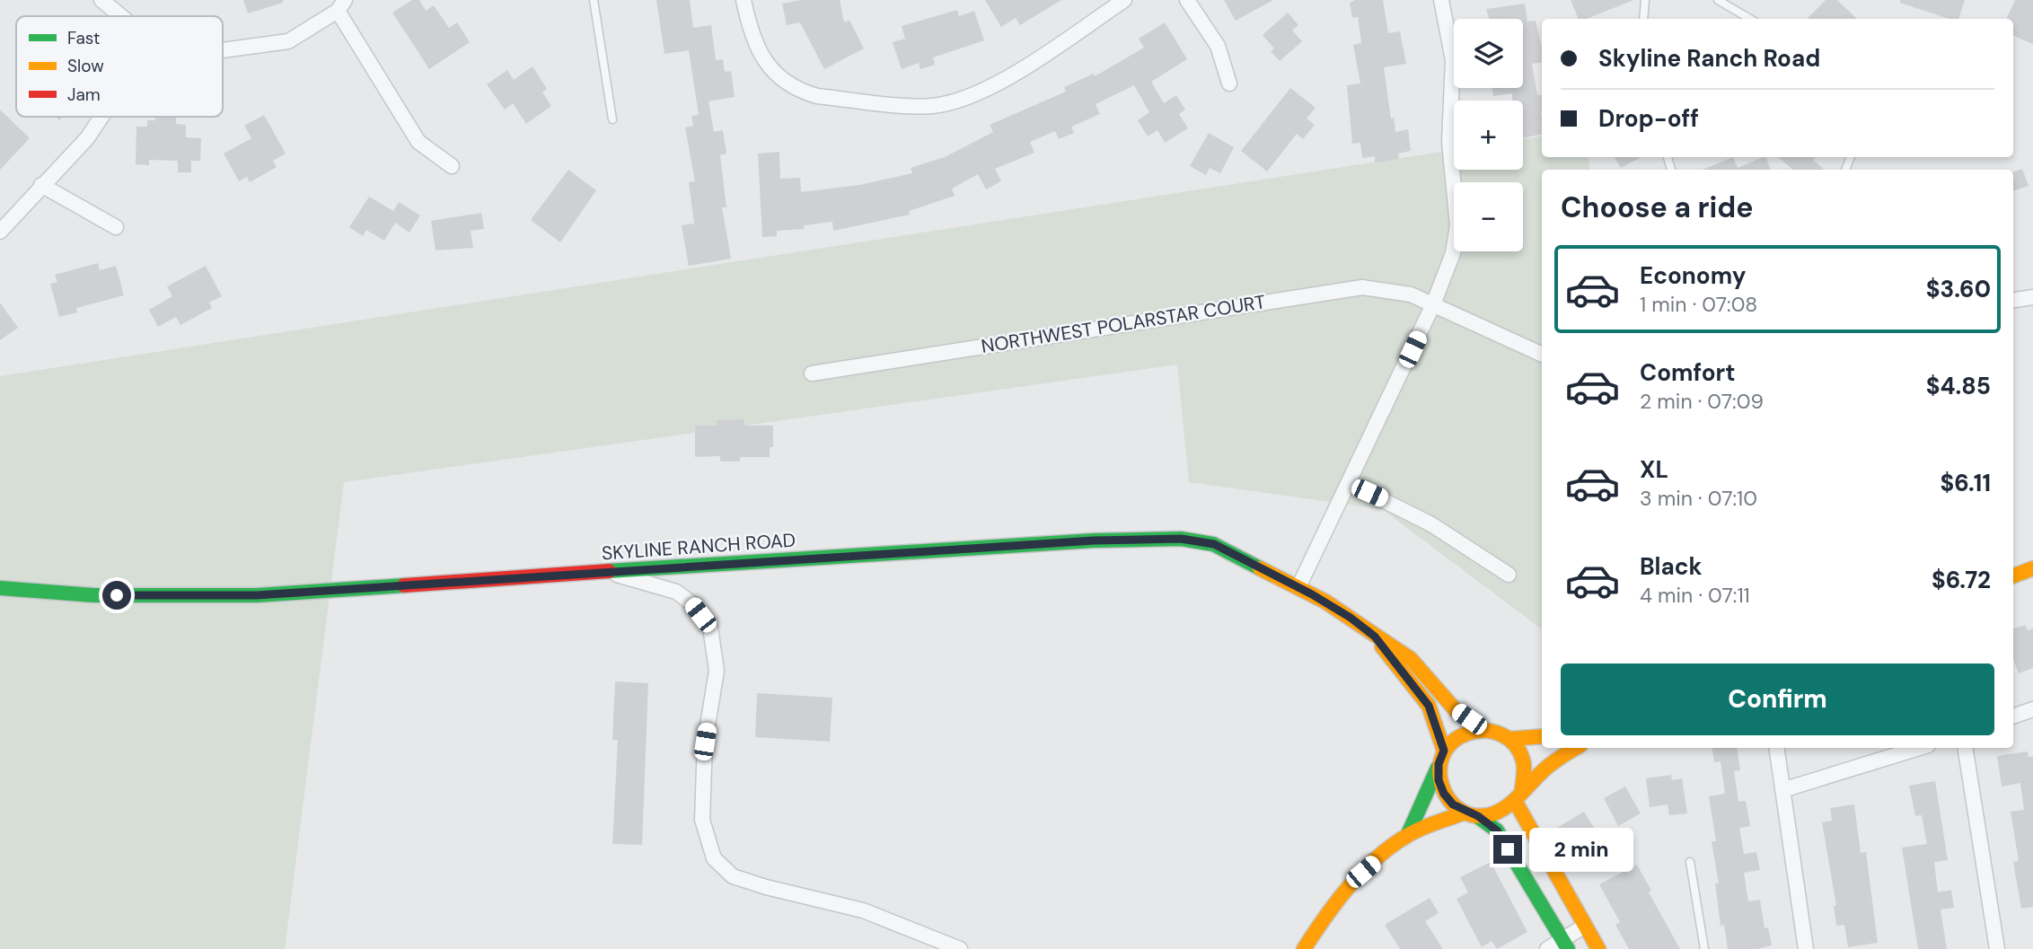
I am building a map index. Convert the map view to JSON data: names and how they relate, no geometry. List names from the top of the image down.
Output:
{
  "streets": {
    "street": ["NORTHWEST POLARSTAR COURT", "SKYLINE RANCH ROAD"]
  },
  "legend": ["Fast", "Slow", "Jam"],
  "page": {
    "map_buttons": ["+", "−"],
    "banner": ["Skyline Ranch Road", "Drop-off"],
    "heading": "Choose a ride",
    "list": [
      {
        "name": "Economy",
        "note": "1 min · 07:08",
        "value": "$3.60"
      },
      {
        "name": "Comfort",
        "note": "2 min · 07:09",
        "value": "$4.85"
      },
      {
        "name": "XL",
        "note": "3 min · 07:10",
        "value": "$6.11"
      },
      {
        "name": "Black",
        "note": "4 min · 07:11",
        "value": "$6.72"
      }
    ],
    "buttons": "Confirm",
    "bubble": "2 min"
  }
}
